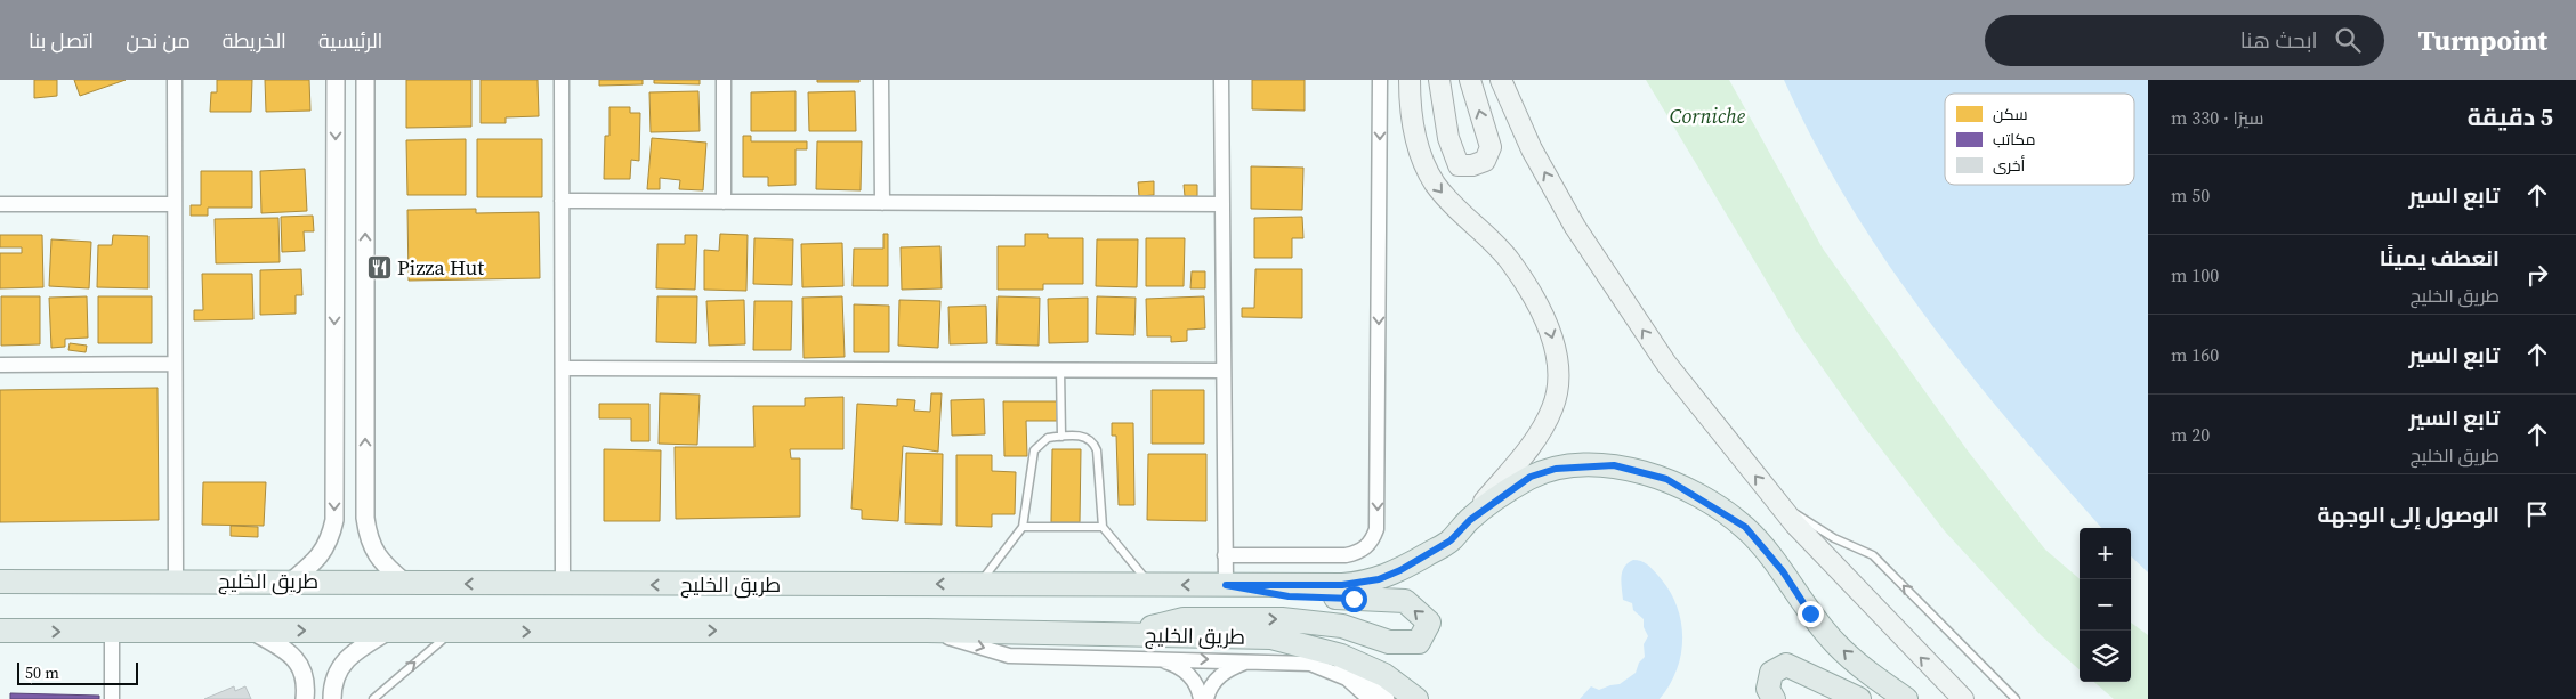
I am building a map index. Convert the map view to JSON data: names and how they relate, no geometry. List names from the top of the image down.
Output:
{
  "streets": {
    "main road": ["طريق الخليج"]
  },
  "parks": ["Corniche"],
  "places": {
    "restaurant": ["Pizza Hut"]
  },
  "legend": ["سكن", "مكاتب", "أخرى"],
  "scale_bar": "50 m",
  "page": {
    "header": "Turnpoint",
    "search": "ابحث هنا",
    "nav": [
      "الرئيسية",
      "الخريطة",
      "من نحن",
      "اتصل بنا"
    ],
    "heading": ["5 دقيقة", "سيرًا · 330 m"],
    "list": [
      ["تابع السير", "50 m"],
      ["انعطف يمينًا", "طريق الخليج", "100 m"],
      ["تابع السير", "160 m"],
      ["تابع السير", "طريق الخليج", "20 m"],
      "الوصول إلى الوجهة"
    ],
    "map_buttons": ["+", "−"],
    "scale": "50 m"
  }
}
